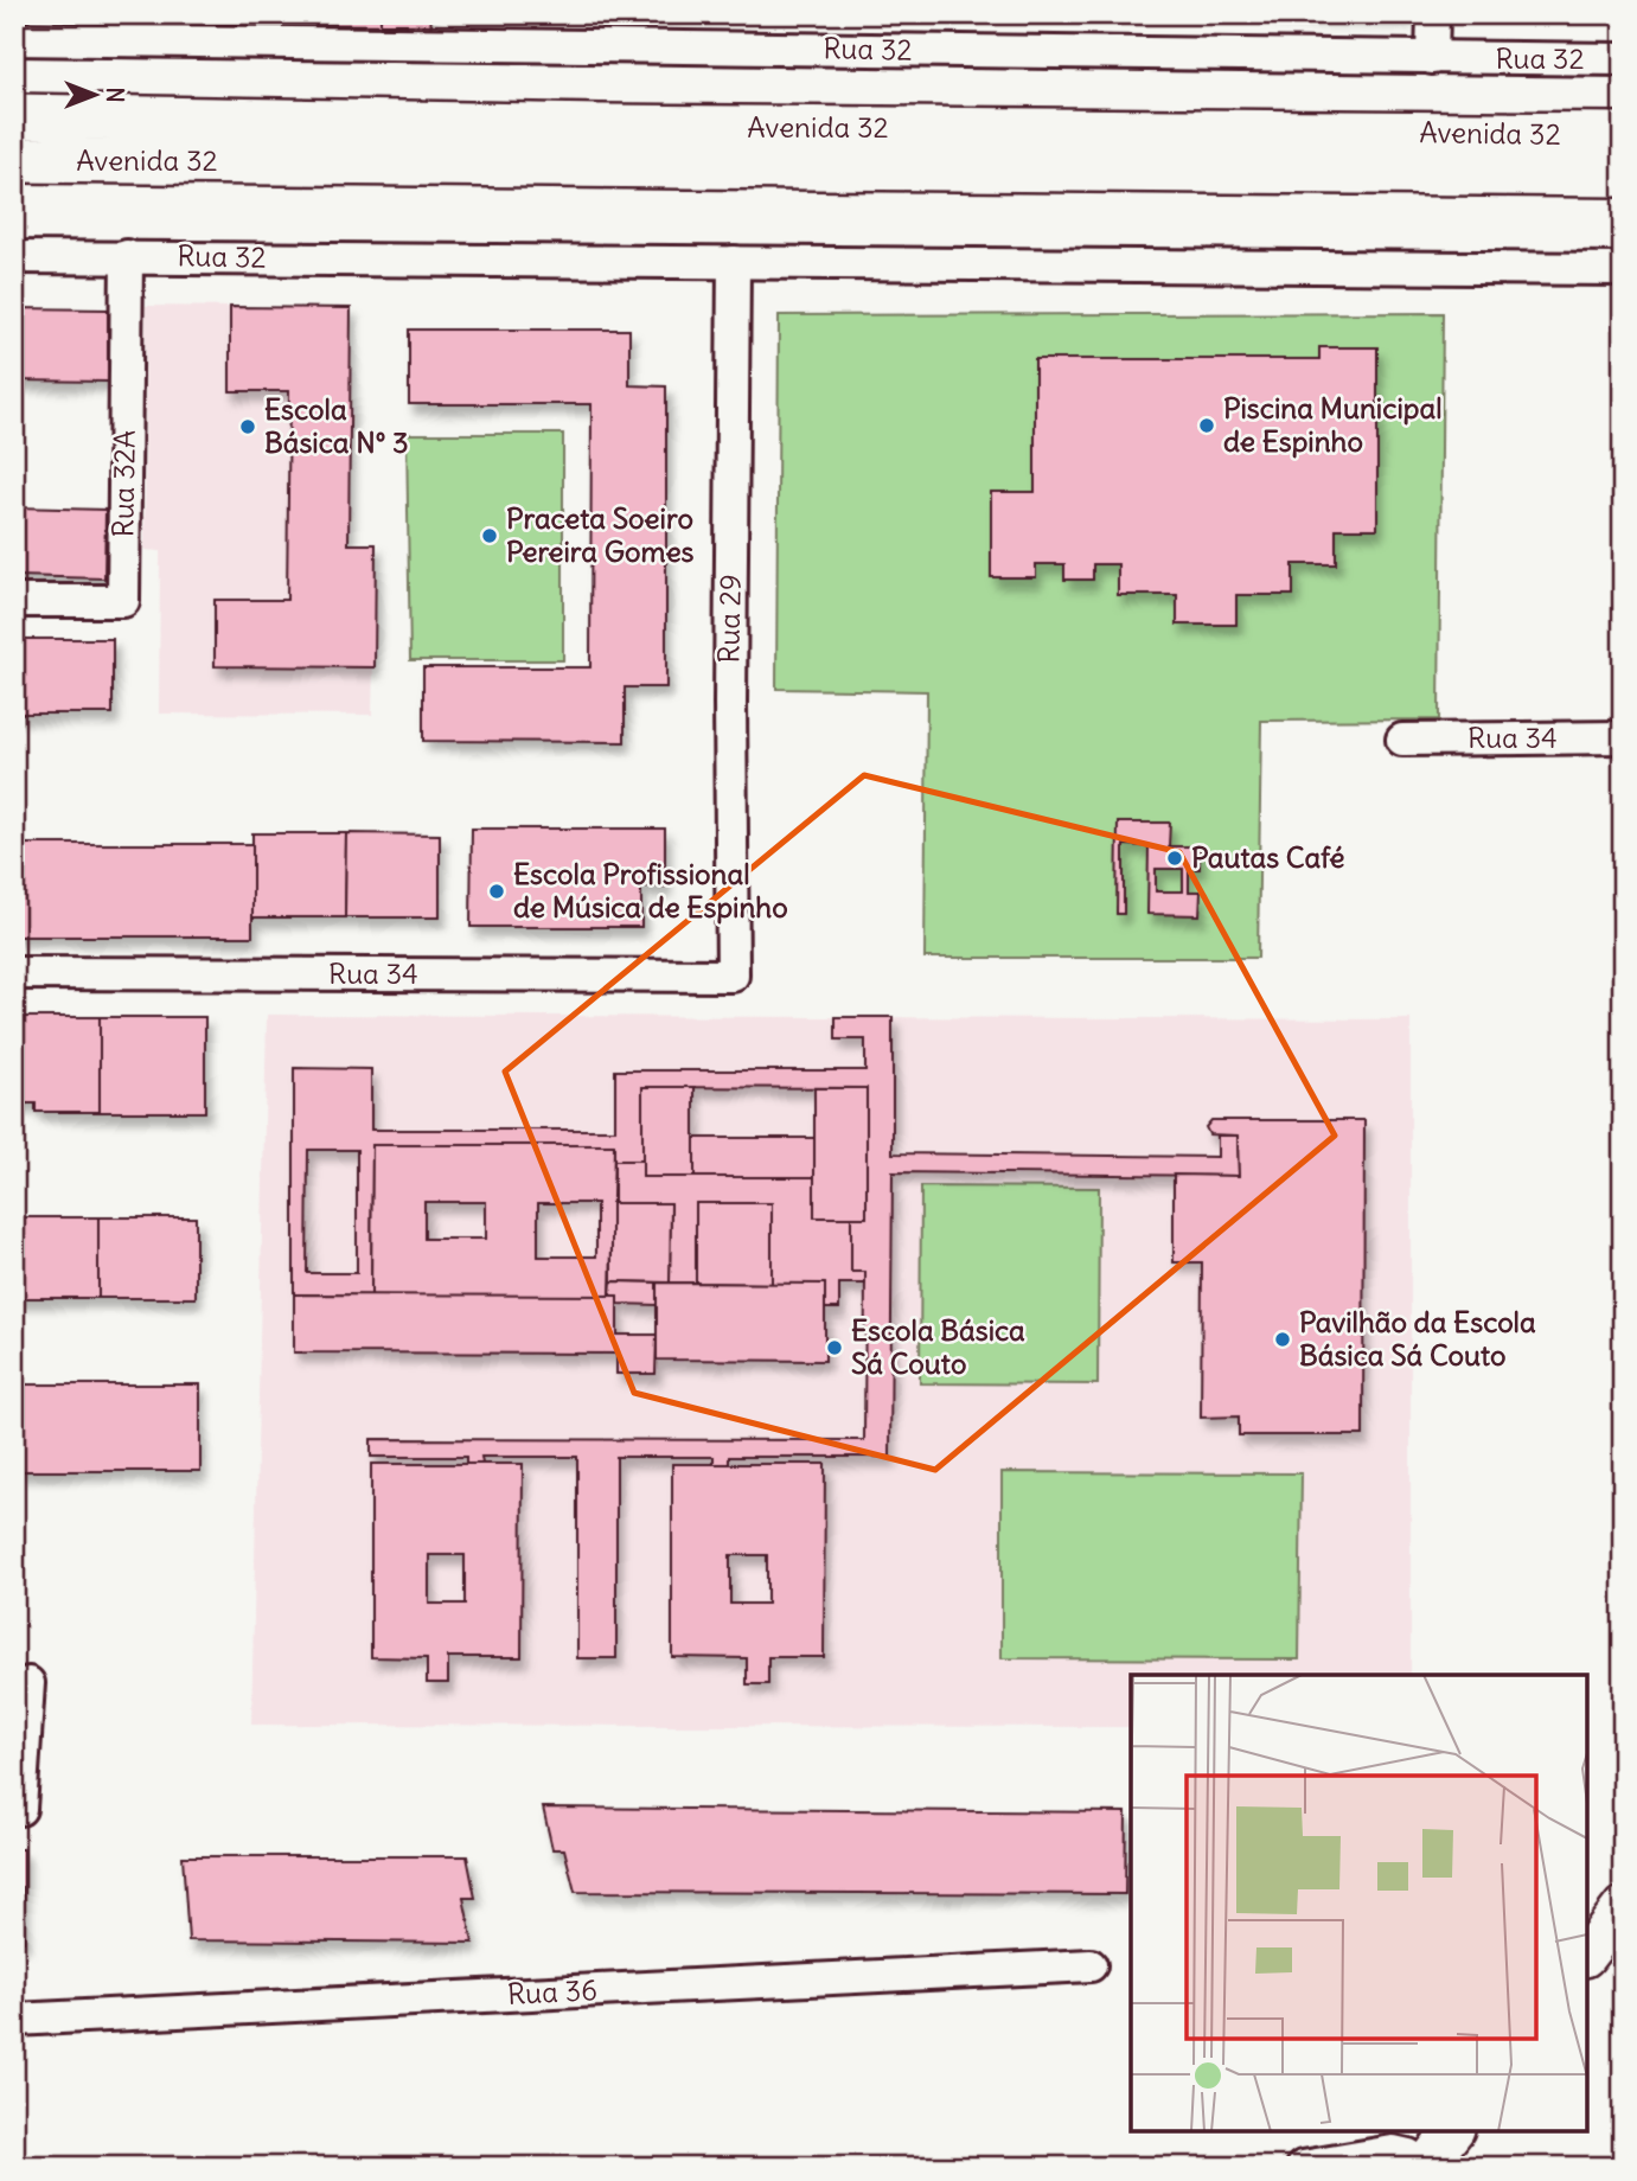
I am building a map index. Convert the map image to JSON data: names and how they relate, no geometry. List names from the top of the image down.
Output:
{
  "streets": {
    "main road": ["Avenida 32"],
    "street": [
      "Rua 32",
      "Rua 32A",
      "Rua 29",
      "Rua 34",
      "Rua 36"
    ]
  },
  "crossings": [
    ["Rua 32", "Rua 32A"],
    ["Rua 32", "Rua 29"],
    ["Rua 29", "Rua 34"]
  ],
  "places": [
    "Piscina Municipal de Espinho",
    "Escola Básica Nº 3",
    "Praceta Soeiro Pereira Gomes",
    "Pautas Café",
    "Escola Profissional de Música de Espinho",
    "Pavilhão da Escola Básica Sá Couto",
    "Escola Básica Sá Couto"
  ],
  "north": "right"
}
